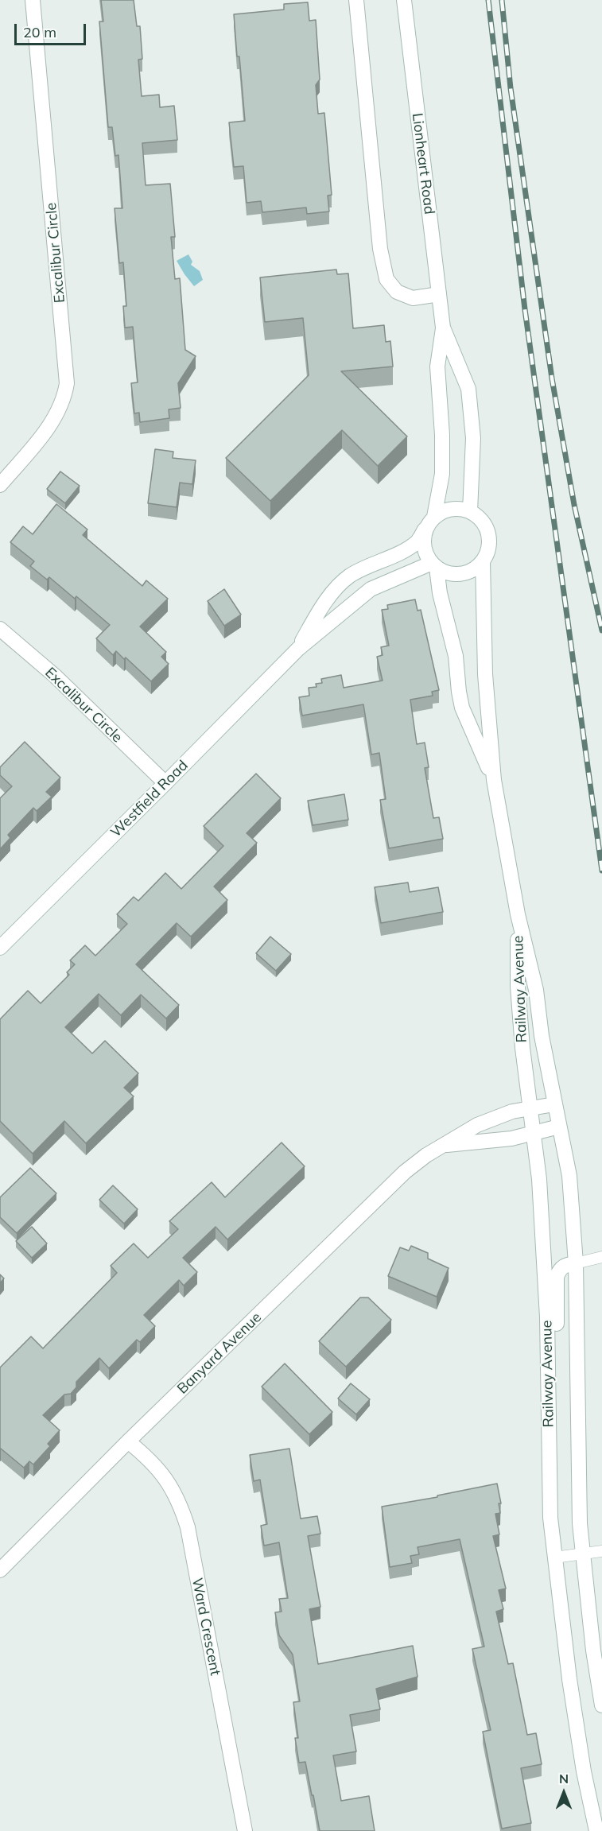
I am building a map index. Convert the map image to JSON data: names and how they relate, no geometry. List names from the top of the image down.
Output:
{
  "streets": {
    "main road": [
      "Lionheart Road",
      "Excalibur Circle",
      "Westfield Road",
      "Railway Avenue",
      "Banyard Avenue",
      "Ward Crescent"
    ]
  },
  "crossings": [
    ["Lionheart Road", "Westfield Road"],
    ["Lionheart Road", "Railway Avenue"],
    ["Excalibur Circle", "Westfield Road"],
    ["Westfield Road", "Railway Avenue"],
    ["Railway Avenue", "Banyard Avenue"],
    ["Banyard Avenue", "Ward Crescent"]
  ],
  "scale_bar": "20 m",
  "north": "top"
}
